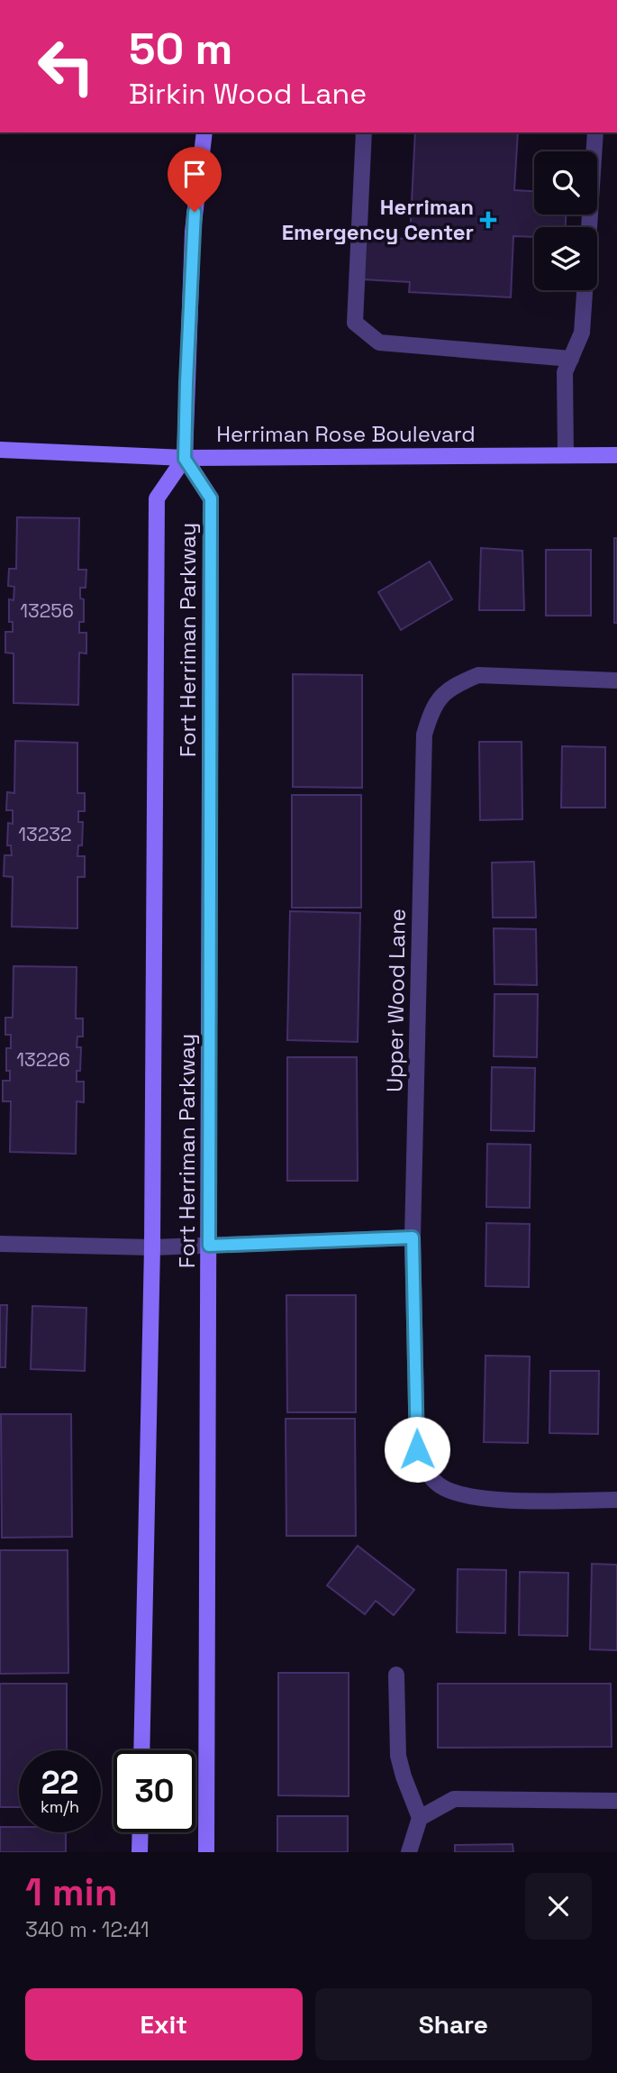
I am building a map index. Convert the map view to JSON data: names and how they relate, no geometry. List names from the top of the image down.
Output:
{
  "streets": {
    "street": ["Herriman Rose Boulevard", "Fort Herriman Parkway", "Upper Wood Lane"]
  },
  "crossings": [
    ["Herriman Rose Boulevard", "Fort Herriman Parkway"]
  ],
  "places": {
    "health": ["Herriman Emergency Center"]
  },
  "house_numbers": ["13256", "13232", "13226"],
  "page": {
    "turn": ["50 m", "Birkin Wood Lane"],
    "speed": "22 km/h",
    "limit": "30",
    "heading": ["1 min", "340 m · 12:41"],
    "buttons": ["Exit", "Share"]
  }
}
